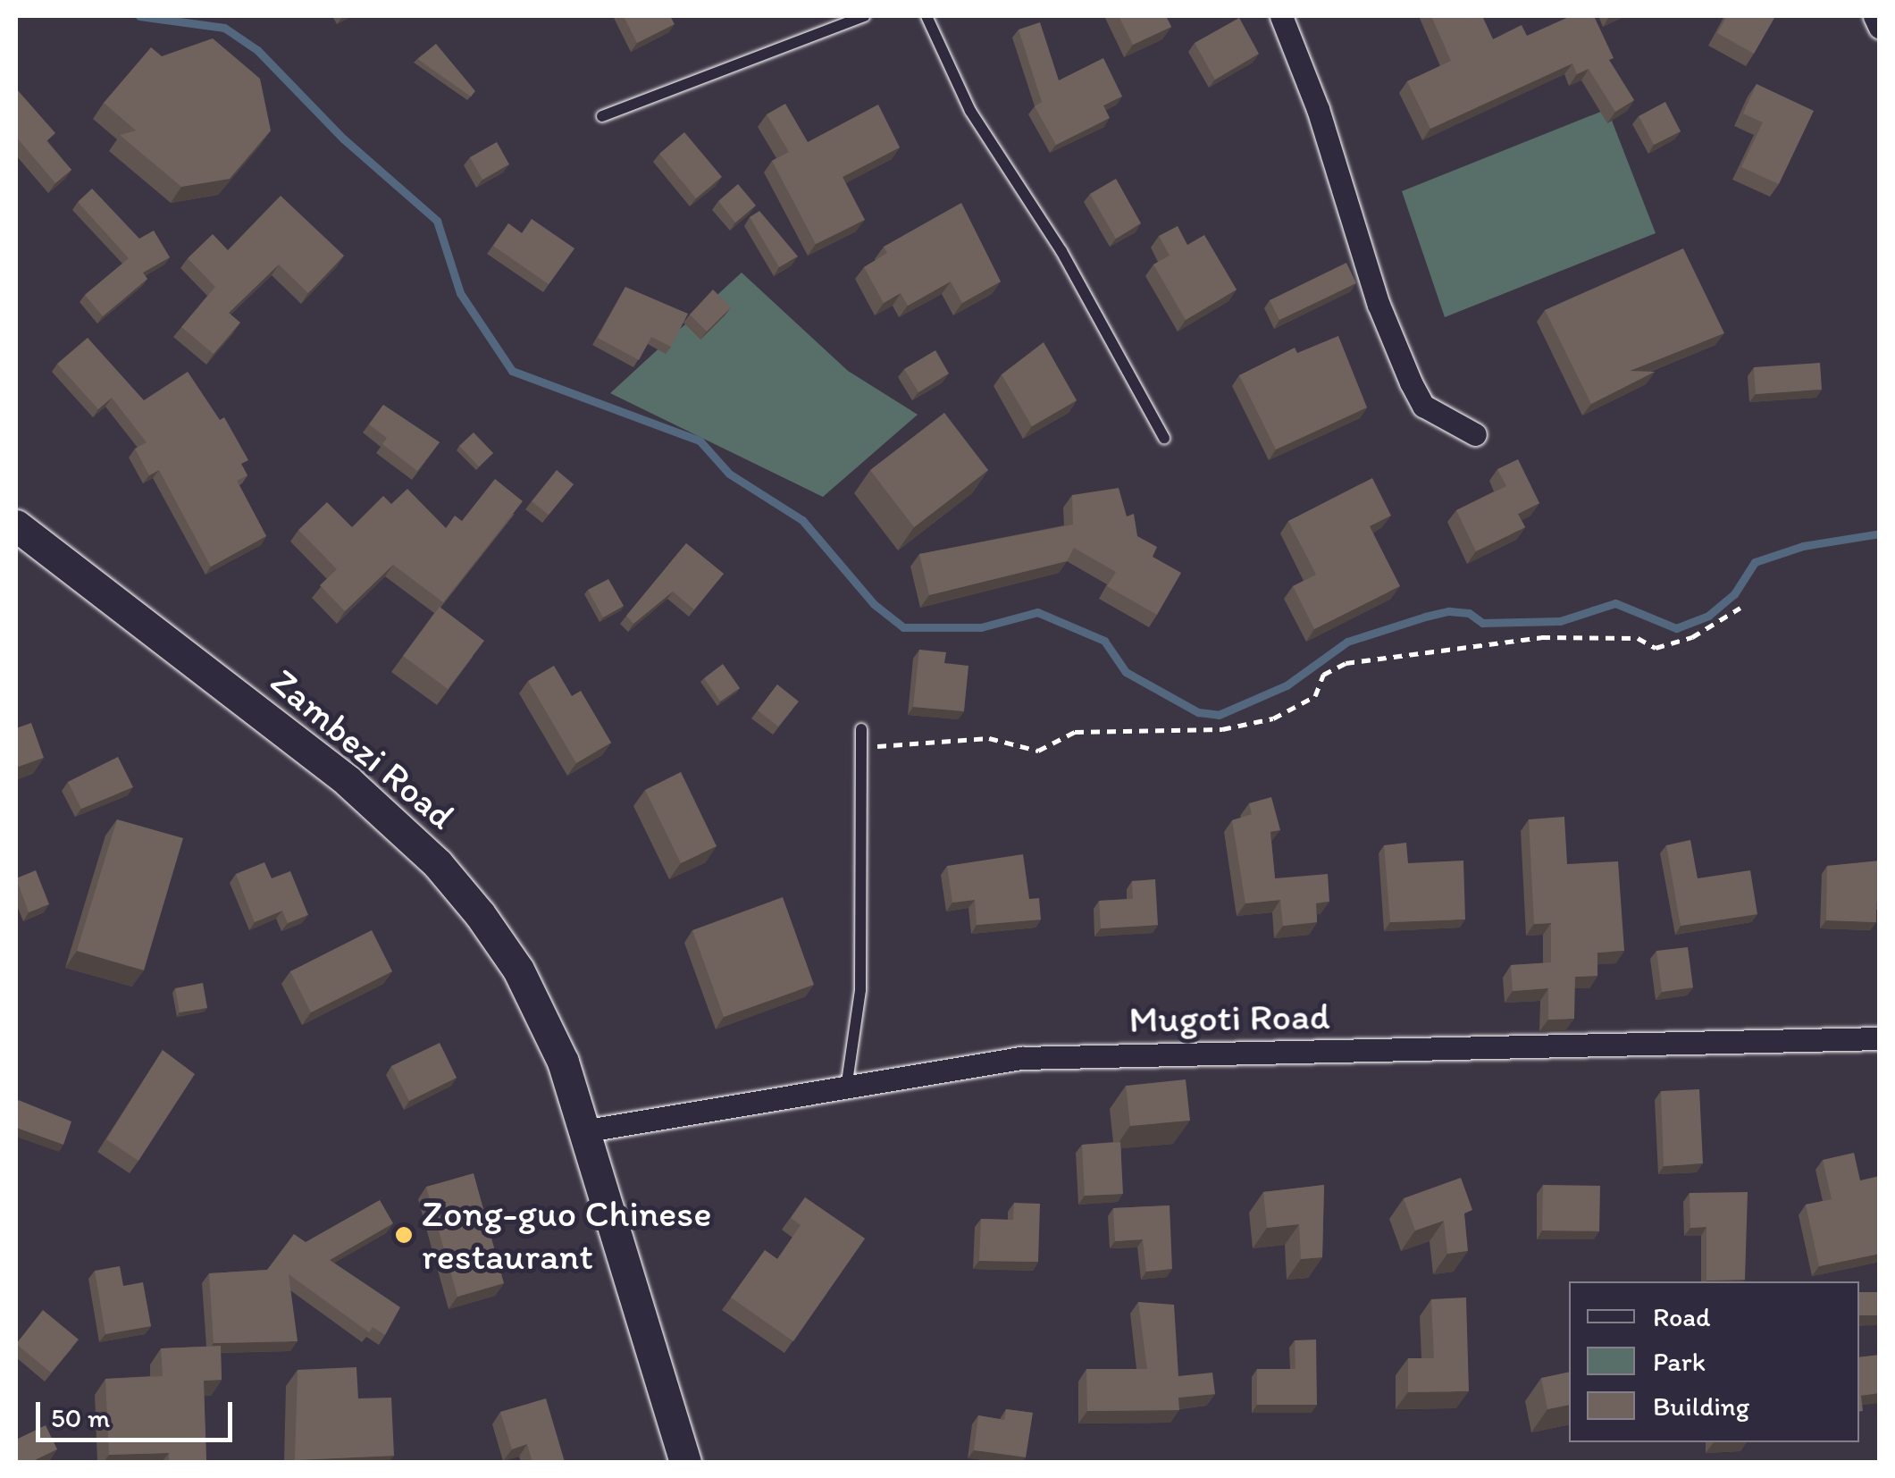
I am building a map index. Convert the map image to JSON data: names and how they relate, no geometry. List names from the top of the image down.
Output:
{
  "streets": {
    "main road": ["Zambezi Road"],
    "street": ["Mugoti Road"]
  },
  "crossings": [
    ["Zambezi Road", "Mugoti Road"]
  ],
  "places": ["Zong-guo Chinese restaurant"],
  "legend": ["Road", "Park", "Building"],
  "scale_bar": "50 m"
}
